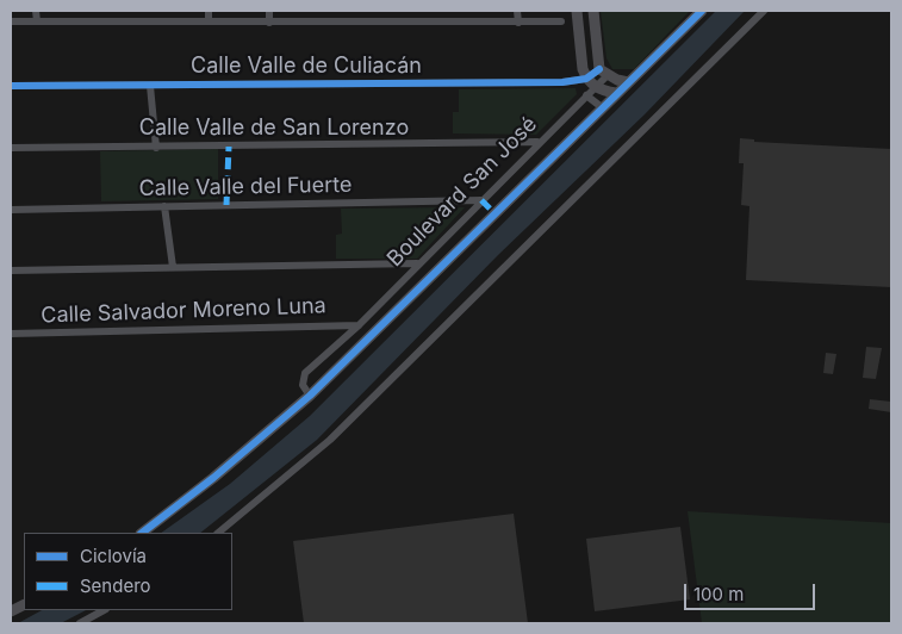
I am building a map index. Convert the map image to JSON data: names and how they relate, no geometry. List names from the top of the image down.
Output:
{
  "streets": {
    "street": [
      "Calle Valle de Culiacán",
      "Calle Valle de San Lorenzo",
      "Calle Valle del Fuerte",
      "Boulevard San José",
      "Calle Salvador Moreno Luna"
    ]
  },
  "crossings": [
    ["Calle Valle de Culiacán", "Boulevard San José"],
    ["Calle Valle de San Lorenzo", "Boulevard San José"],
    ["Calle Valle del Fuerte", "Boulevard San José"],
    ["Boulevard San José", "Calle Salvador Moreno Luna"]
  ],
  "legend": ["Ciclovía", "Sendero"],
  "scale_bar": "100 m"
}
